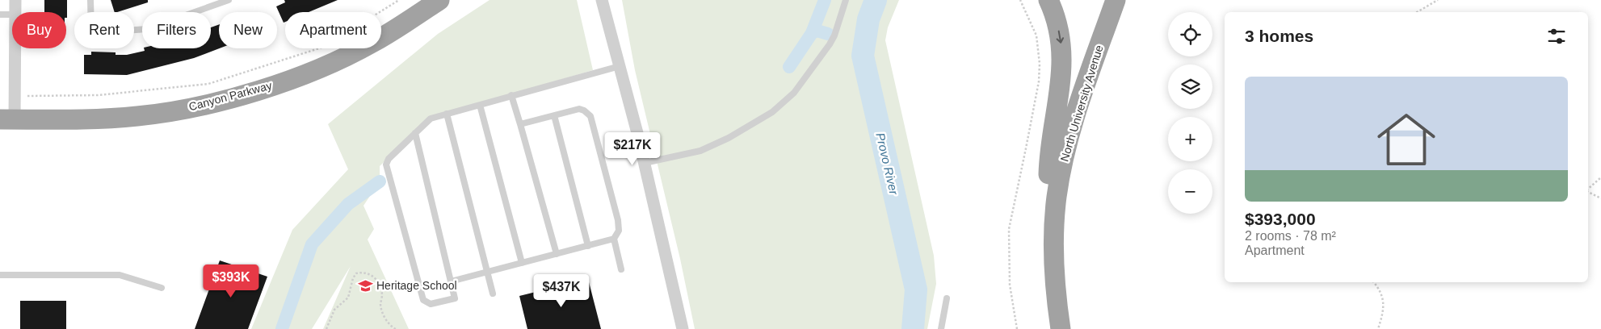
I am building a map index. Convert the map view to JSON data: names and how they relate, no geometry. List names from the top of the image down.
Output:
{
  "streets": {
    "highway": ["Canyon Parkway", "North University Avenue"]
  },
  "water": ["Provo River"],
  "places": {
    "school or university": ["Heritage School"]
  },
  "page": {
    "map_buttons": ["+", "−"],
    "chip": [
      "Buy",
      "Rent",
      "Filters",
      "New",
      "Apartment"
    ],
    "heading": "3 homes",
    "list": [
      {
        "name": "$393,000",
        "note": "2 rooms · 78 m² · Apartment"
      }
    ],
    "price": ["$217K", "$393K", "$437K"]
  }
}
